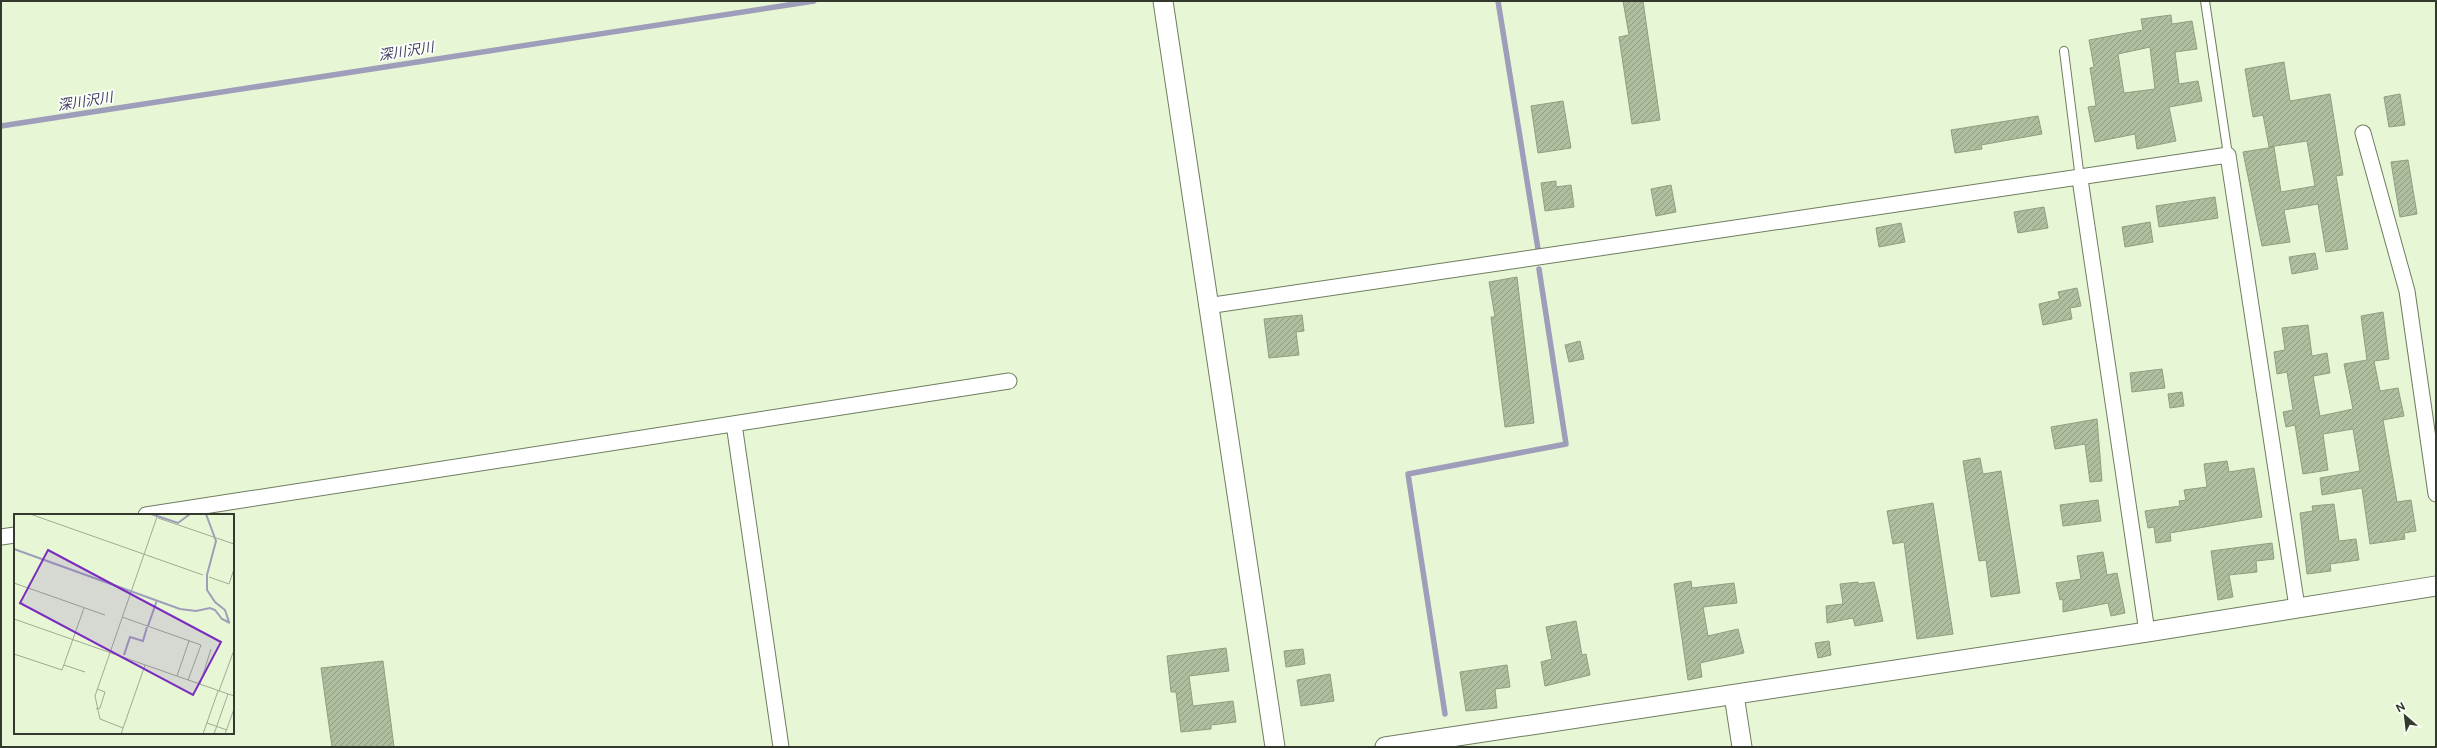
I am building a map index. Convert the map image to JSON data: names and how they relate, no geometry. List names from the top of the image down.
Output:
{
  "water": ["深川沢川"],
  "north": "top left"
}
